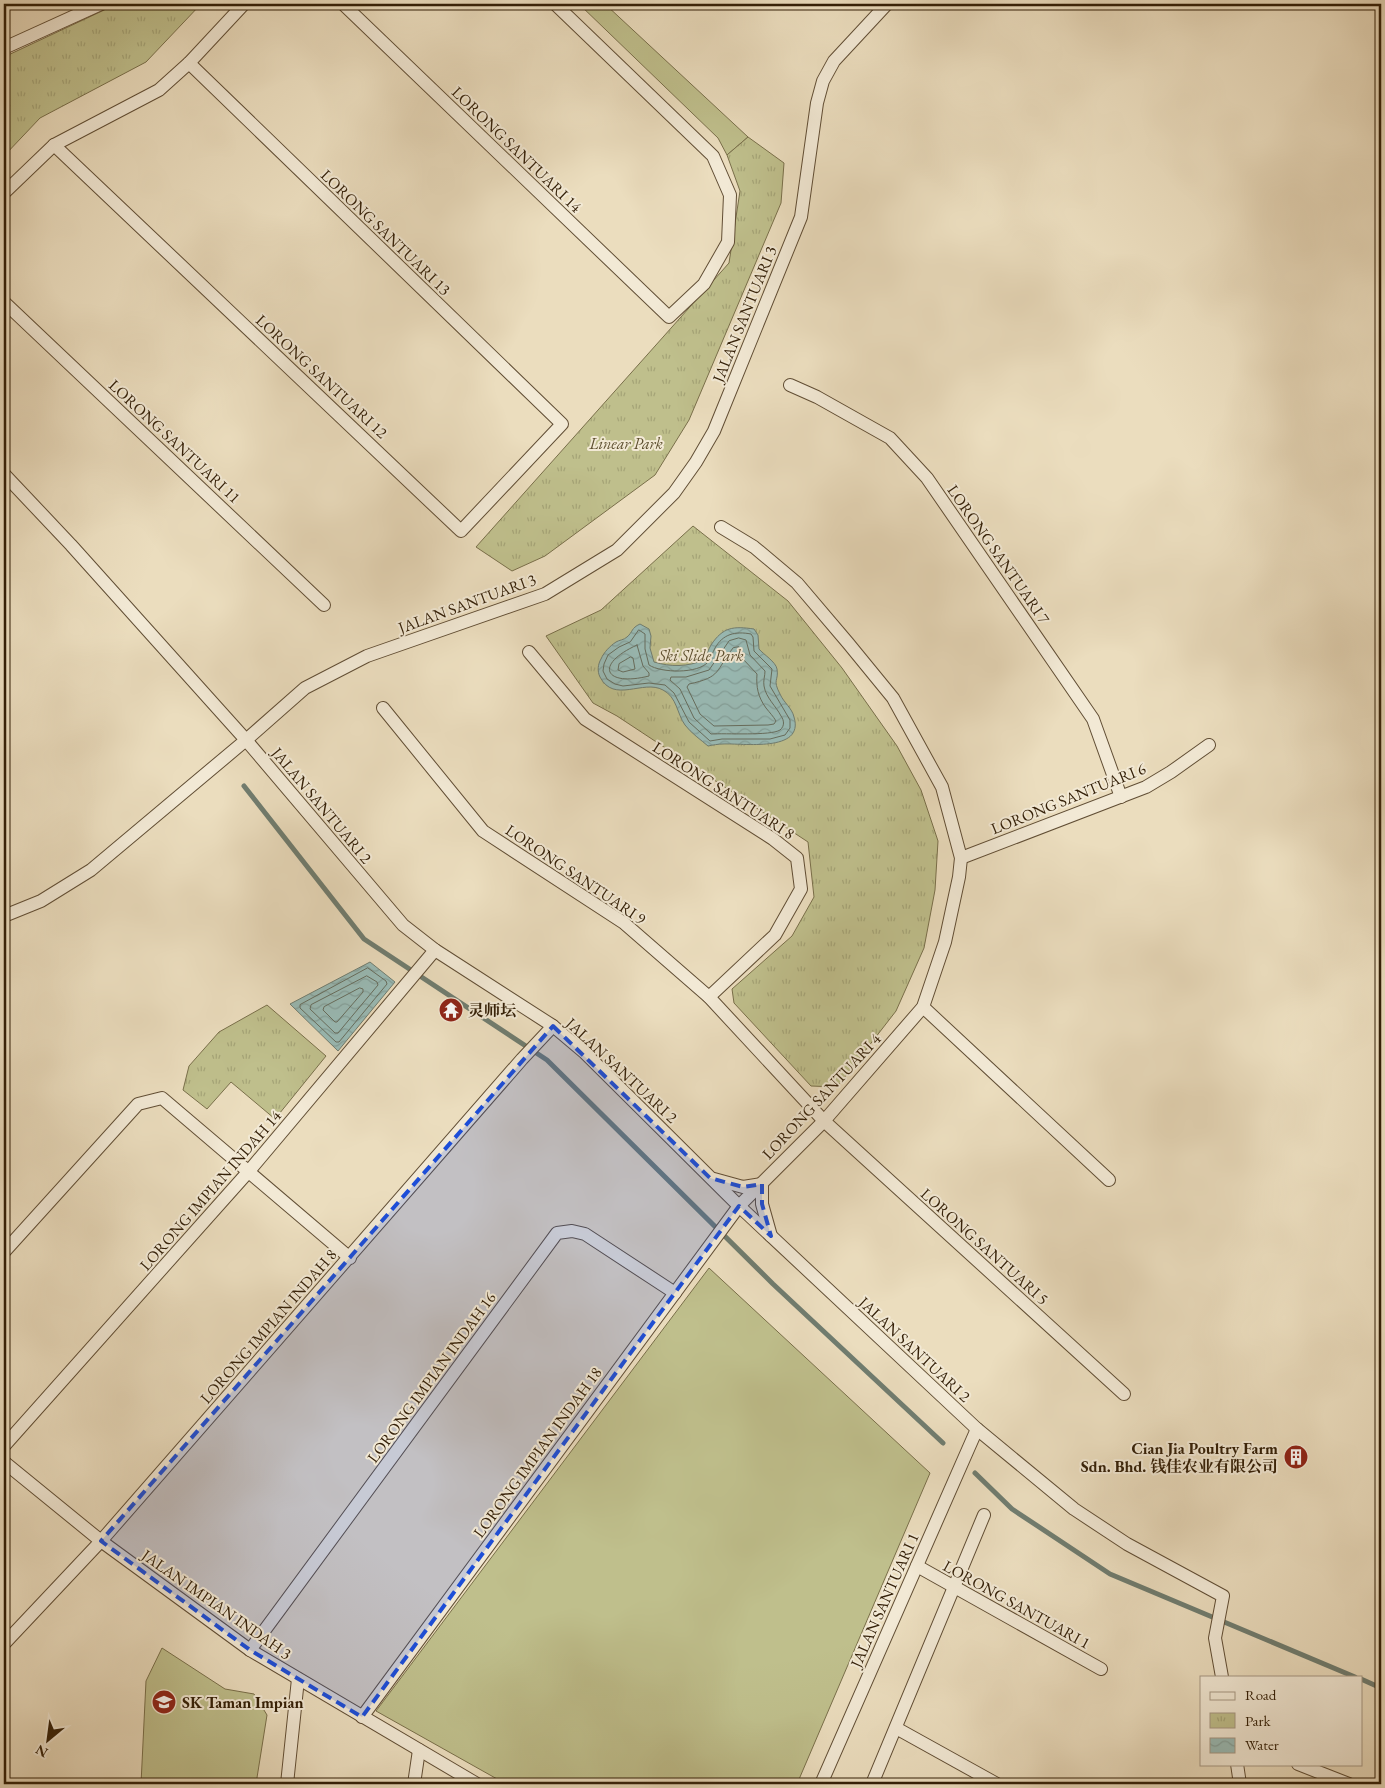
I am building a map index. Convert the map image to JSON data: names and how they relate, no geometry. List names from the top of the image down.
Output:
{
  "streets": {
    "street": [
      "LORONG SANTUARI 14",
      "LORONG SANTUARI 13",
      "JALAN SANTUARI 3",
      "LORONG SANTUARI 12",
      "LORONG SANTUARI 11",
      "LORONG SANTUARI 7",
      "LORONG SANTUARI 8",
      "LORONG SANTUARI 6",
      "JALAN SANTUARI 2",
      "LORONG SANTUARI 9",
      "LORONG SANTUARI 4",
      "LORONG IMPIAN INDAH 14",
      "LORONG SANTUARI 5",
      "LORONG IMPIAN INDAH 8",
      "LORONG IMPIAN INDAH 16",
      "LORONG IMPIAN INDAH 18",
      "JALAN SANTUARI 1",
      "JALAN IMPIAN INDAH 3",
      "LORONG SANTUARI 1"
    ]
  },
  "crossings": [
    ["LORONG SANTUARI 13", "LORONG SANTUARI 12"],
    ["JALAN SANTUARI 3", "JALAN SANTUARI 2"],
    ["LORONG SANTUARI 7", "LORONG SANTUARI 6"],
    ["LORONG SANTUARI 8", "LORONG SANTUARI 9"],
    ["LORONG SANTUARI 6", "LORONG SANTUARI 4"],
    ["JALAN SANTUARI 2", "LORONG SANTUARI 4"],
    ["JALAN SANTUARI 2", "LORONG IMPIAN INDAH 14"],
    ["JALAN SANTUARI 2", "LORONG IMPIAN INDAH 8"],
    ["JALAN SANTUARI 2", "LORONG IMPIAN INDAH 18"],
    ["JALAN SANTUARI 2", "JALAN SANTUARI 1"],
    ["LORONG SANTUARI 9", "LORONG SANTUARI 4"],
    ["LORONG SANTUARI 9", "LORONG SANTUARI 5"],
    ["LORONG SANTUARI 4", "LORONG SANTUARI 5"],
    ["LORONG SANTUARI 4", "LORONG IMPIAN INDAH 18"],
    ["LORONG IMPIAN INDAH 8", "JALAN IMPIAN INDAH 3"],
    ["LORONG IMPIAN INDAH 16", "LORONG IMPIAN INDAH 18"],
    ["LORONG IMPIAN INDAH 16", "JALAN IMPIAN INDAH 3"],
    ["LORONG IMPIAN INDAH 18", "JALAN IMPIAN INDAH 3"],
    ["JALAN SANTUARI 1", "LORONG SANTUARI 1"]
  ],
  "parks": ["Linear Park", "Ski Slide Park"],
  "places": {
    "temple": ["灵师坛"],
    "building": ["Cian Jia Poultry Farm Sdn. Bhd. 钱佳农业有限公司"],
    "school or university": ["SK Taman Impian"]
  },
  "legend": ["Road", "Park", "Water"],
  "north": "bottom left"
}
